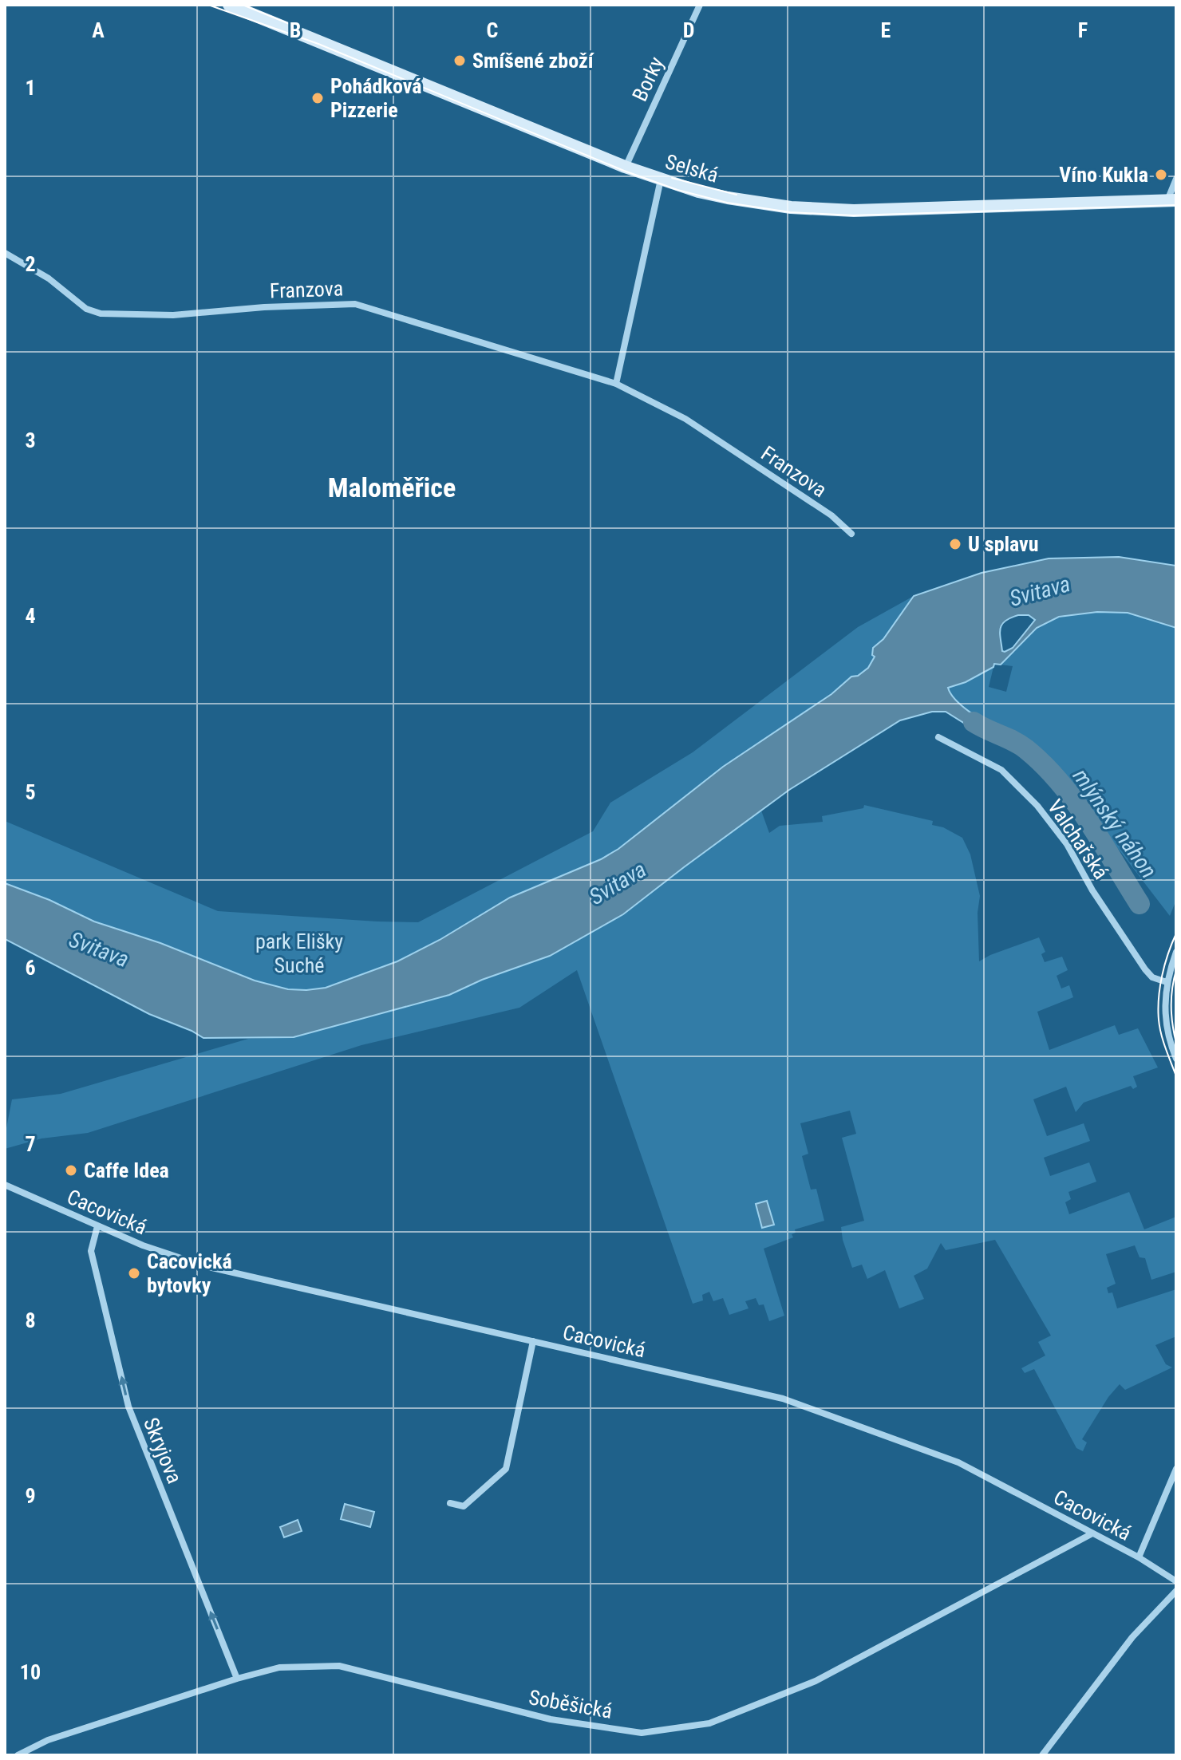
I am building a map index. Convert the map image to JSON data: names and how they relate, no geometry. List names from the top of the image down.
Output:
{
  "streets": {
    "main road": ["Selská"],
    "street": [
      "Borky",
      "Franzova",
      "Valchařská",
      "Cacovická",
      "Skryjova",
      "Soběšická"
    ]
  },
  "crossings": [
    ["Borky", "Selská"],
    ["Cacovická", "Skryjova"],
    ["Cacovická", "Soběšická"],
    ["Skryjova", "Soběšická"]
  ],
  "one_way": ["Skryjova"],
  "districts": ["Maloměřice"],
  "water": ["Svitava", "mlýnský náhon"],
  "parks": ["park Elišky Suché"],
  "places": [
    "Smíšené zboží",
    "Pohádková Pizzerie",
    "Víno Kukla",
    "U splavu",
    "Caffe Idea",
    "Cacovická bytovky"
  ],
  "grid": {
    "columns": [
      "A",
      "B",
      "C",
      "D",
      "E",
      "F"
    ],
    "rows": [
      "1",
      "2",
      "3",
      "4",
      "5",
      "6",
      "7",
      "8",
      "9",
      "10"
    ]
  }
}
